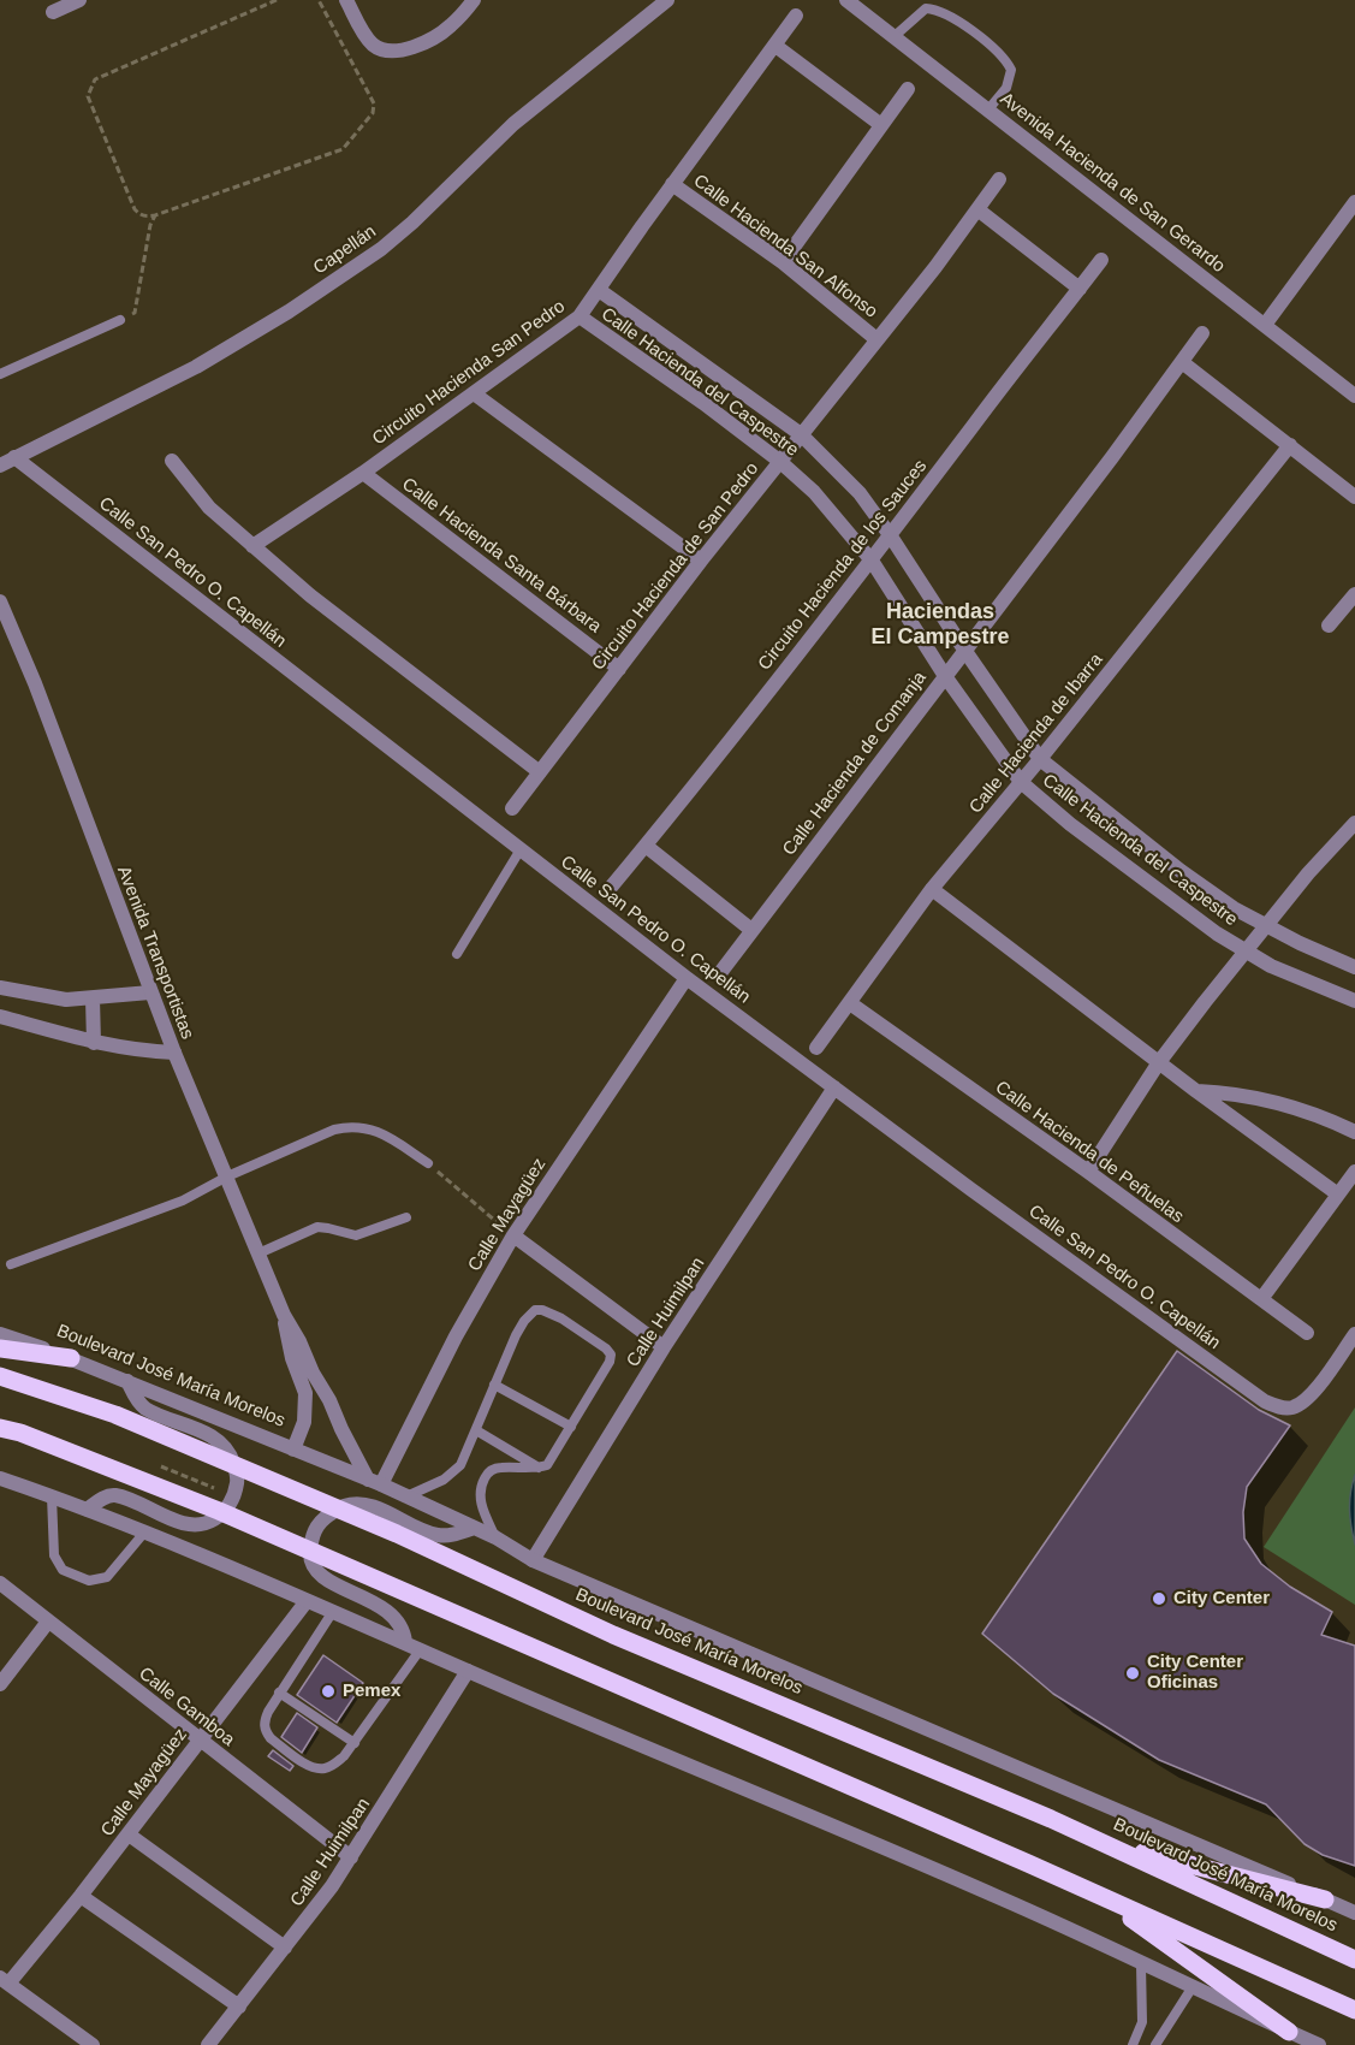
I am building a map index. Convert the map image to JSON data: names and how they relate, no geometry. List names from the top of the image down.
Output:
{
  "streets": {
    "main road": ["Boulevard José María Morelos"],
    "street": [
      "Avenida Hacienda de San Gerardo",
      "Calle Hacienda San Alfonso",
      "Capellán",
      "Circuito Hacienda San Pedro",
      "Calle Hacienda del Caspestre",
      "Calle Hacienda Santa Bárbara",
      "Circuito Hacienda de los Sauces",
      "Circuito Hacienda de San Pedro",
      "Calle San Pedro O. Capellán",
      "Calle Hacienda de Ibarra",
      "Calle Hacienda de Comanja",
      "Avenida Transportistas",
      "Calle Hacienda de Peñuelas",
      "Calle Mayagüez",
      "Calle Huimilpan",
      "Calle Gamboa"
    ]
  },
  "crossings": [
    ["Calle Hacienda San Alfonso", "Circuito Hacienda San Pedro"],
    ["Calle Hacienda San Alfonso", "Circuito Hacienda de San Pedro"],
    ["Capellán", "Calle San Pedro O. Capellán"],
    ["Circuito Hacienda San Pedro", "Calle Hacienda del Caspestre"],
    ["Circuito Hacienda San Pedro", "Calle Hacienda Santa Bárbara"],
    ["Calle Hacienda del Caspestre", "Circuito Hacienda de los Sauces"],
    ["Calle Hacienda del Caspestre", "Circuito Hacienda de San Pedro"],
    ["Calle Hacienda del Caspestre", "Calle Hacienda de Ibarra"],
    ["Calle Hacienda del Caspestre", "Calle Hacienda de Comanja"],
    ["Calle Hacienda Santa Bárbara", "Circuito Hacienda de San Pedro"],
    ["Calle San Pedro O. Capellán", "Calle Mayagüez"],
    ["Calle San Pedro O. Capellán", "Calle Huimilpan"],
    ["Calle Hacienda de Ibarra", "Calle Hacienda de Peñuelas"],
    ["Avenida Transportistas", "Calle Mayagüez"],
    ["Avenida Transportistas", "Boulevard José María Morelos"],
    ["Calle Mayagüez", "Boulevard José María Morelos"],
    ["Calle Mayagüez", "Calle Gamboa"],
    ["Calle Huimilpan", "Boulevard José María Morelos"],
    ["Calle Huimilpan", "Calle Gamboa"]
  ],
  "districts": ["Haciendas El Campestre"],
  "places": ["City Center", "City Center Oficinas", "Pemex"]
}
